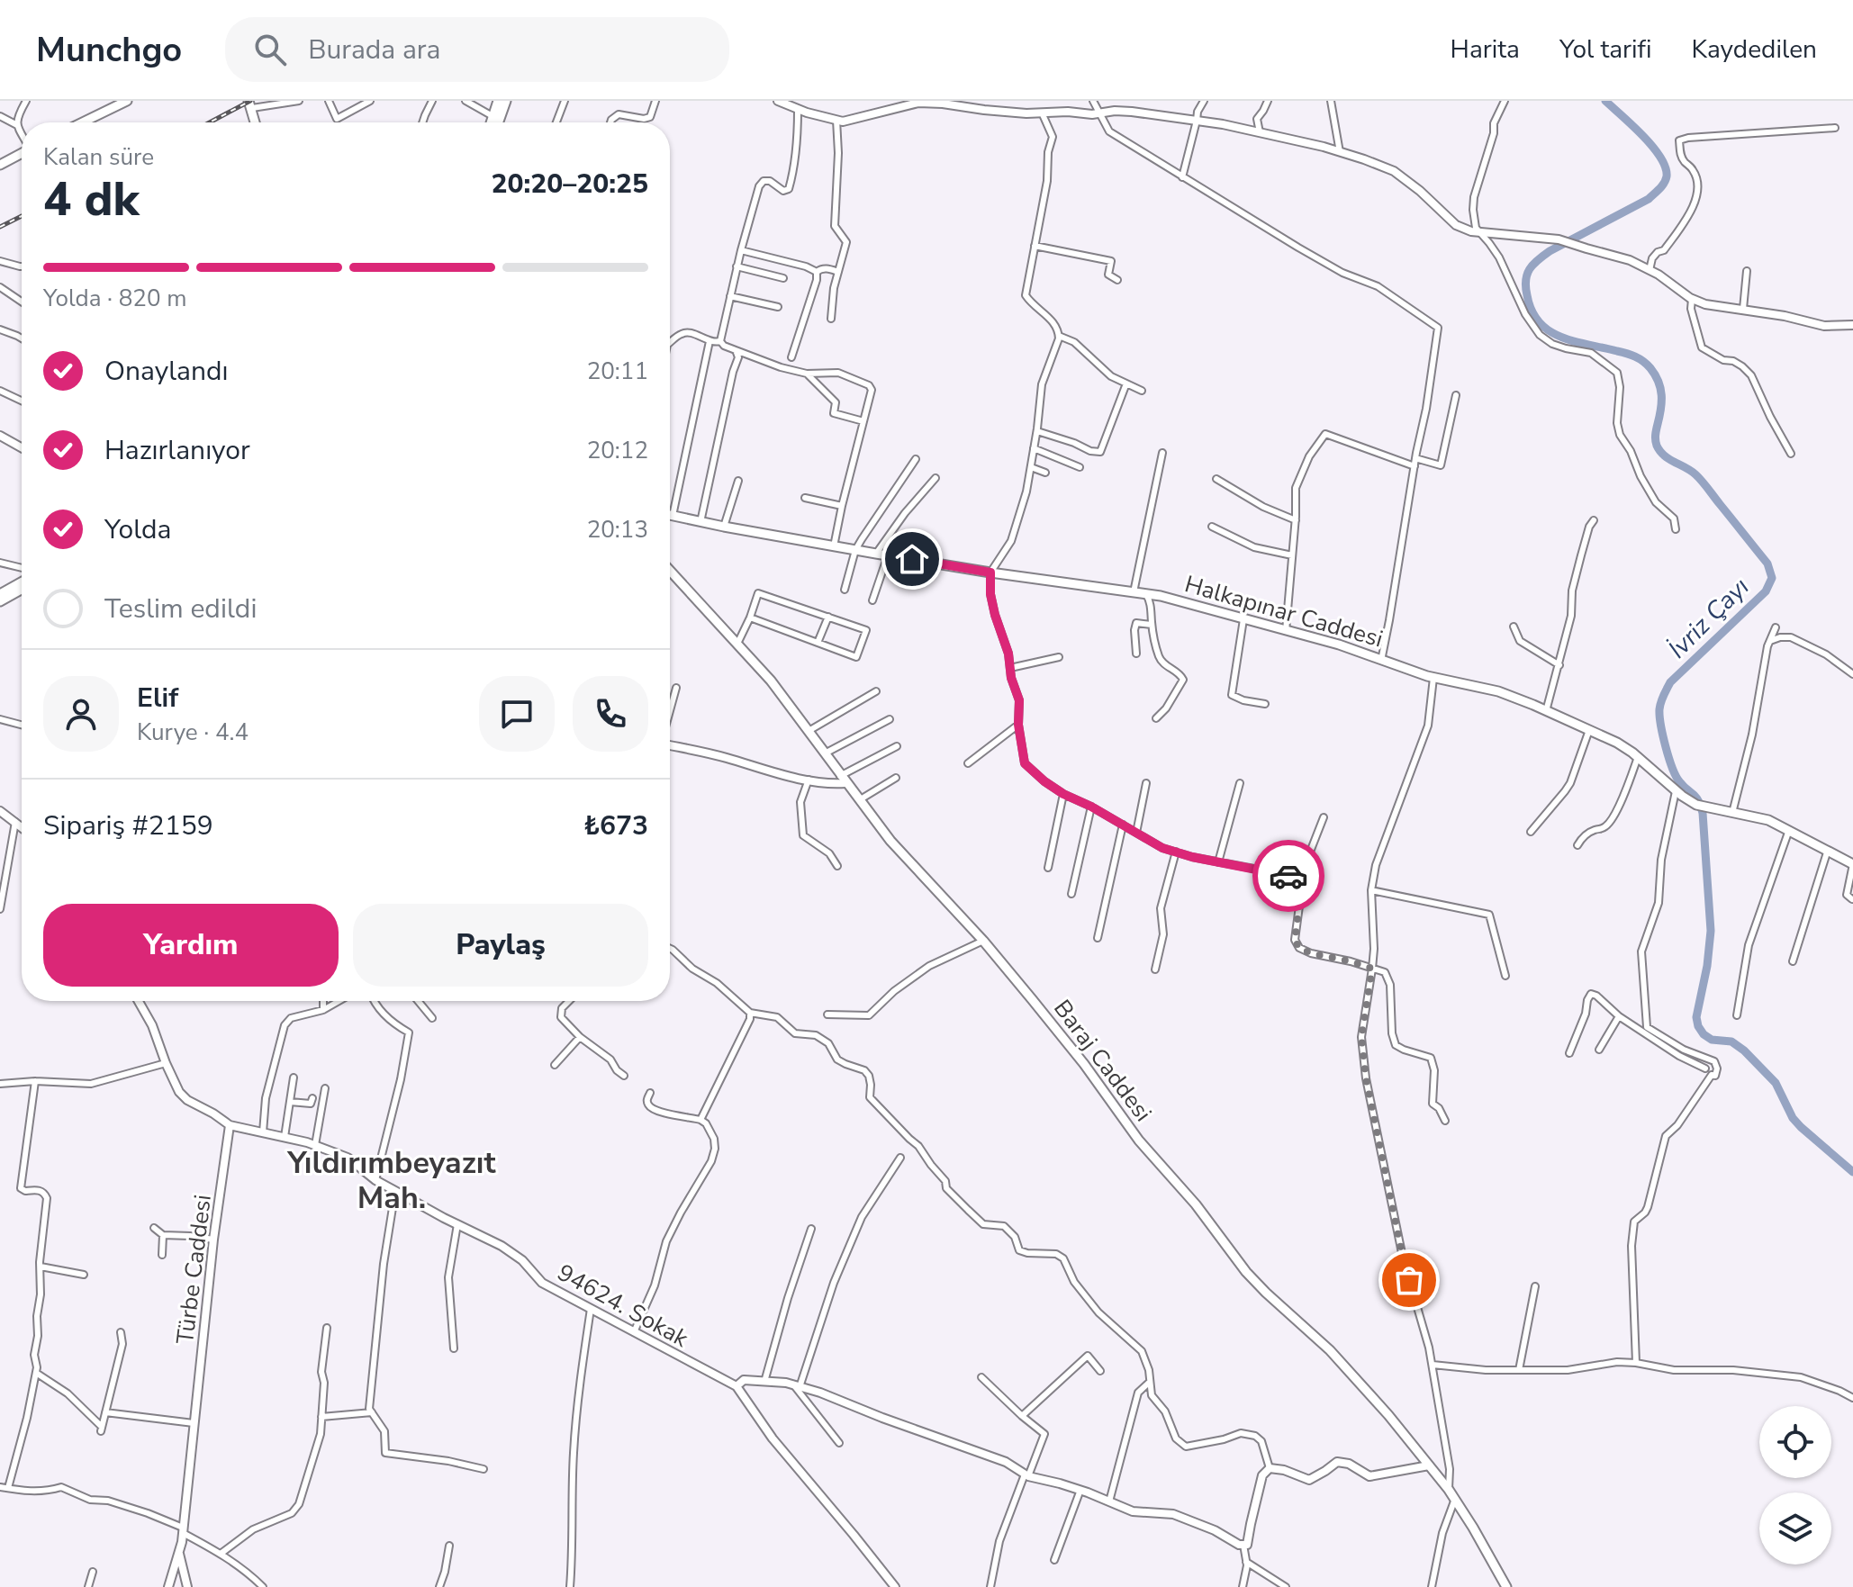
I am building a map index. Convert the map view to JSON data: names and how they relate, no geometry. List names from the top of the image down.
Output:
{
  "streets": {
    "main road": ["Halkapınar Caddesi", "Baraj Caddesi"],
    "street": ["Türbe Caddesi", "94624. Sokak"]
  },
  "crossings": [
    ["Türbe Caddesi", "94624. Sokak"]
  ],
  "districts": ["Yıldırımbeyazıt Mah."],
  "water": ["İvriz Çayı"],
  "page": {
    "header": "Munchgo",
    "search": "Burada ara",
    "nav": ["Harita", "Yol tarifi", "Kaydedilen"],
    "heading": ["4 dk", "Kalan süre", "20:20–20:25"],
    "panel": [
      "Elif",
      "Kurye · 4.4",
      "Sipariş #2159",
      "₺673"
    ],
    "bar": "Yolda · 820 m",
    "list": [
      ["Onaylandı", "20:11"],
      ["Hazırlanıyor", "20:12"],
      ["Yolda", "20:13"],
      "Teslim edildi"
    ],
    "buttons": ["Yardım", "Paylaş"]
  }
}
